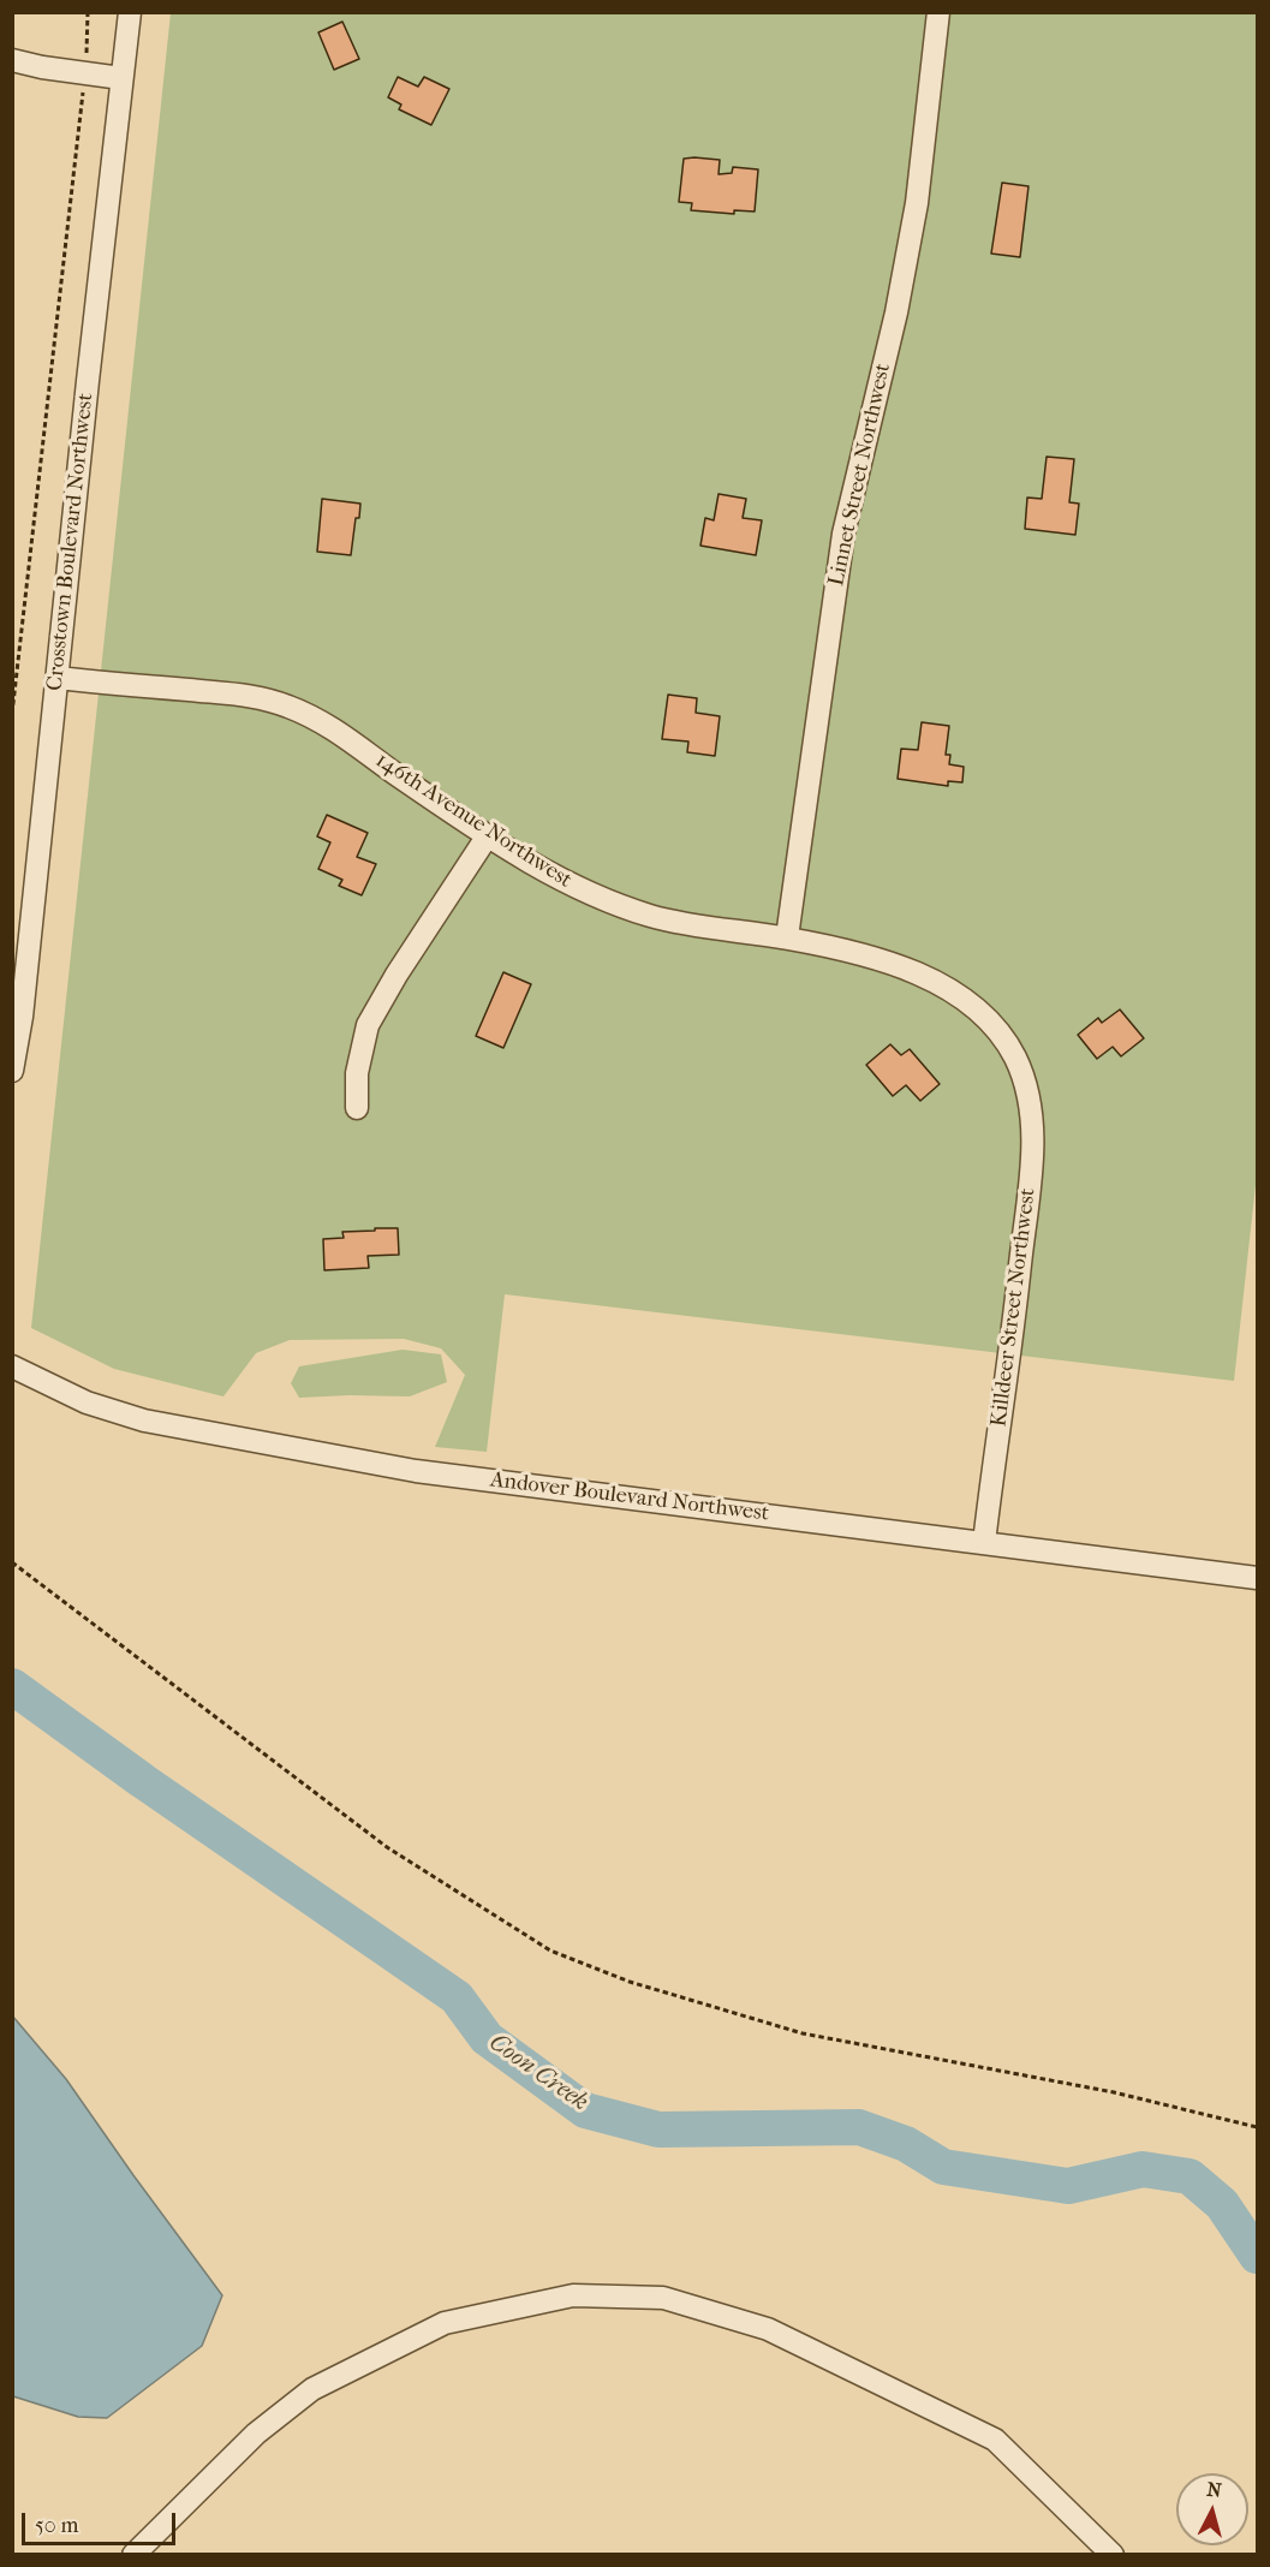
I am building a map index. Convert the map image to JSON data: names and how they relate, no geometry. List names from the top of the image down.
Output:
{
  "streets": {
    "street": [
      "Linnet Street Northwest",
      "Crosstown Boulevard Northwest",
      "146th Avenue Northwest",
      "Killdeer Street Northwest",
      "Andover Boulevard Northwest"
    ]
  },
  "crossings": [
    ["Linnet Street Northwest", "146th Avenue Northwest"],
    ["Crosstown Boulevard Northwest", "146th Avenue Northwest"],
    ["146th Avenue Northwest", "Killdeer Street Northwest"],
    ["Killdeer Street Northwest", "Andover Boulevard Northwest"]
  ],
  "water": ["Coon Creek"],
  "scale_bar": "50 m",
  "north": "top"
}
